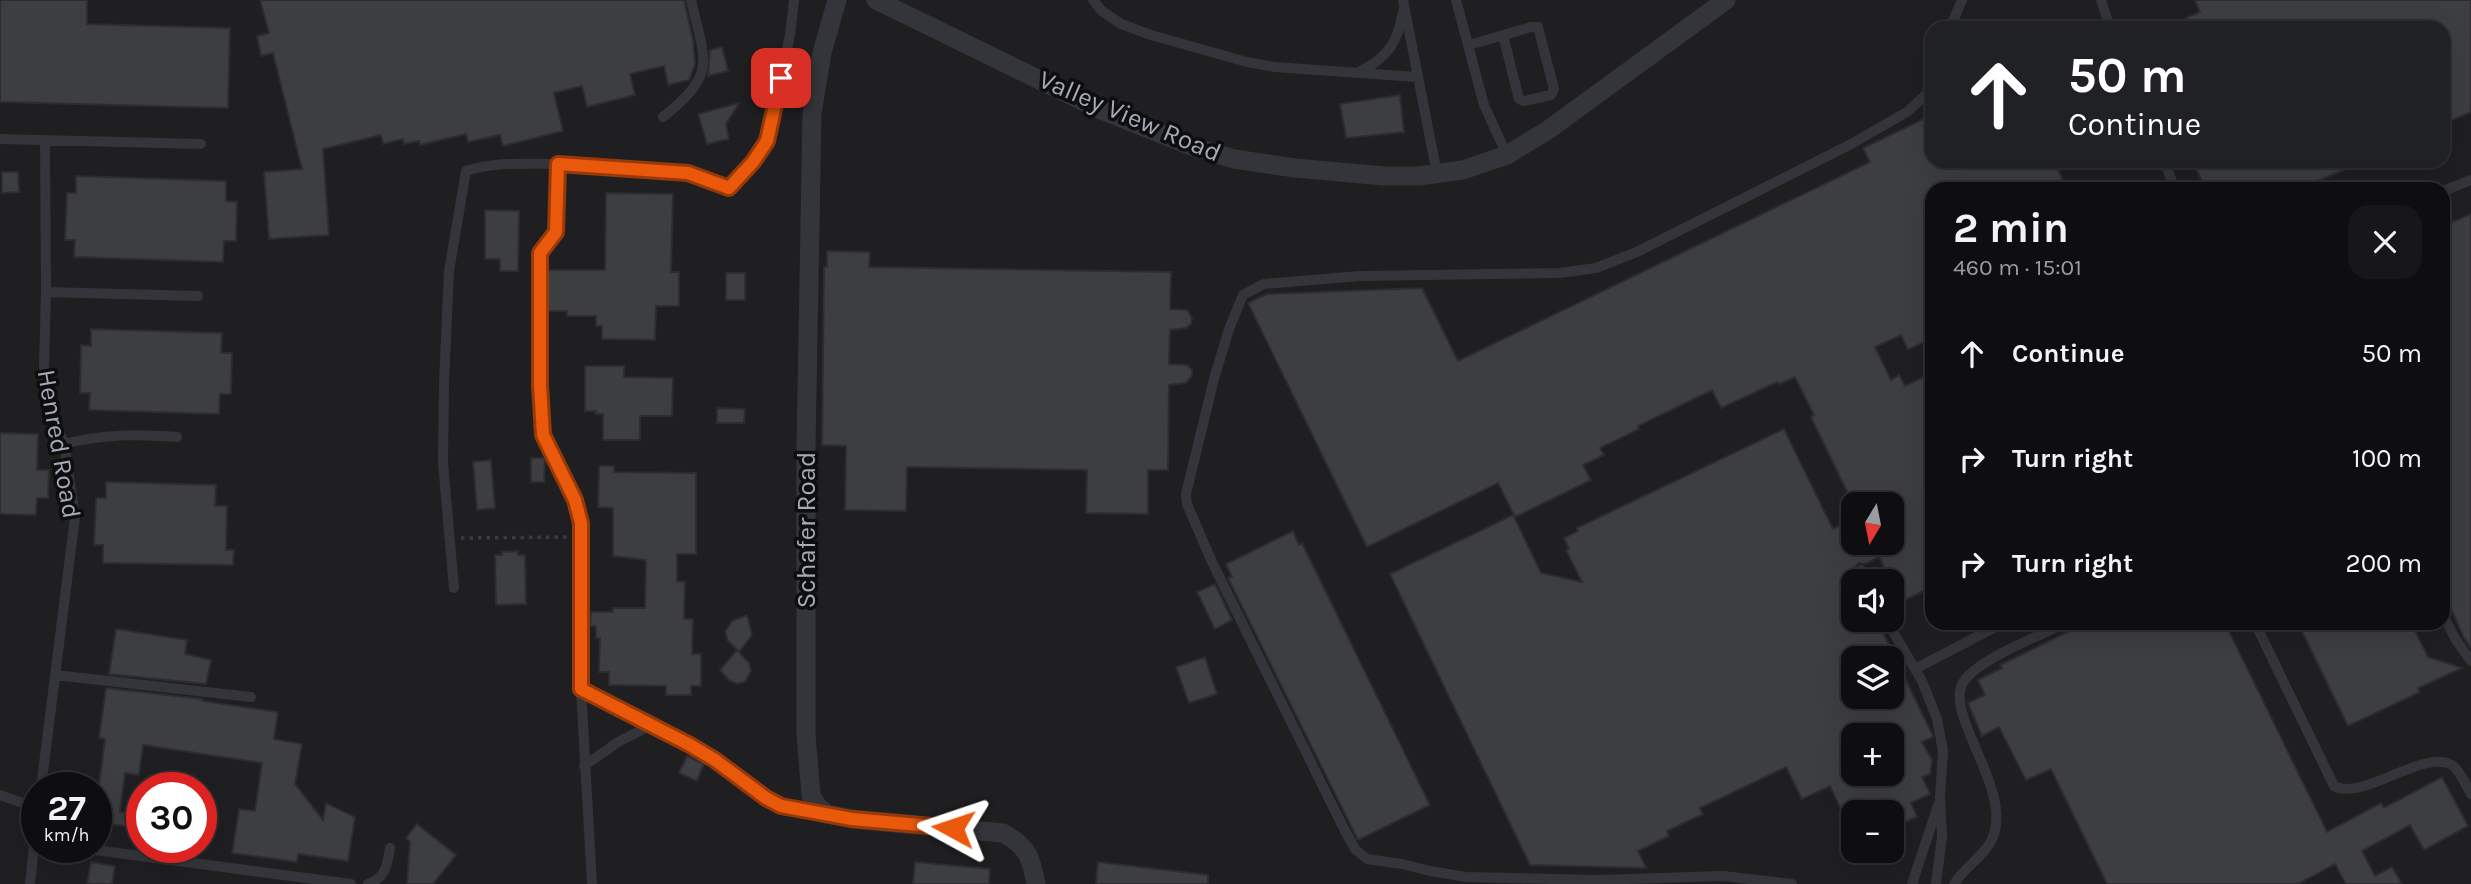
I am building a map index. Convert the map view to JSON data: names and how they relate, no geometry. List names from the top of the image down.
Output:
{
  "streets": {
    "street": ["Valley View Road", "Schafer Road"],
    "lane": ["Henred Road"]
  },
  "north": "bottom",
  "page": {
    "turn": ["50 m", "Continue"],
    "heading": ["2 min", "460 m · 15:01"],
    "list": [
      {
        "name": "Continue",
        "value": "50 m"
      },
      {
        "name": "Turn right",
        "value": "100 m"
      },
      {
        "name": "Turn right",
        "value": "200 m"
      }
    ],
    "map_buttons": ["+", "−"],
    "speed": "27 km/h",
    "limit": "30"
  }
}
